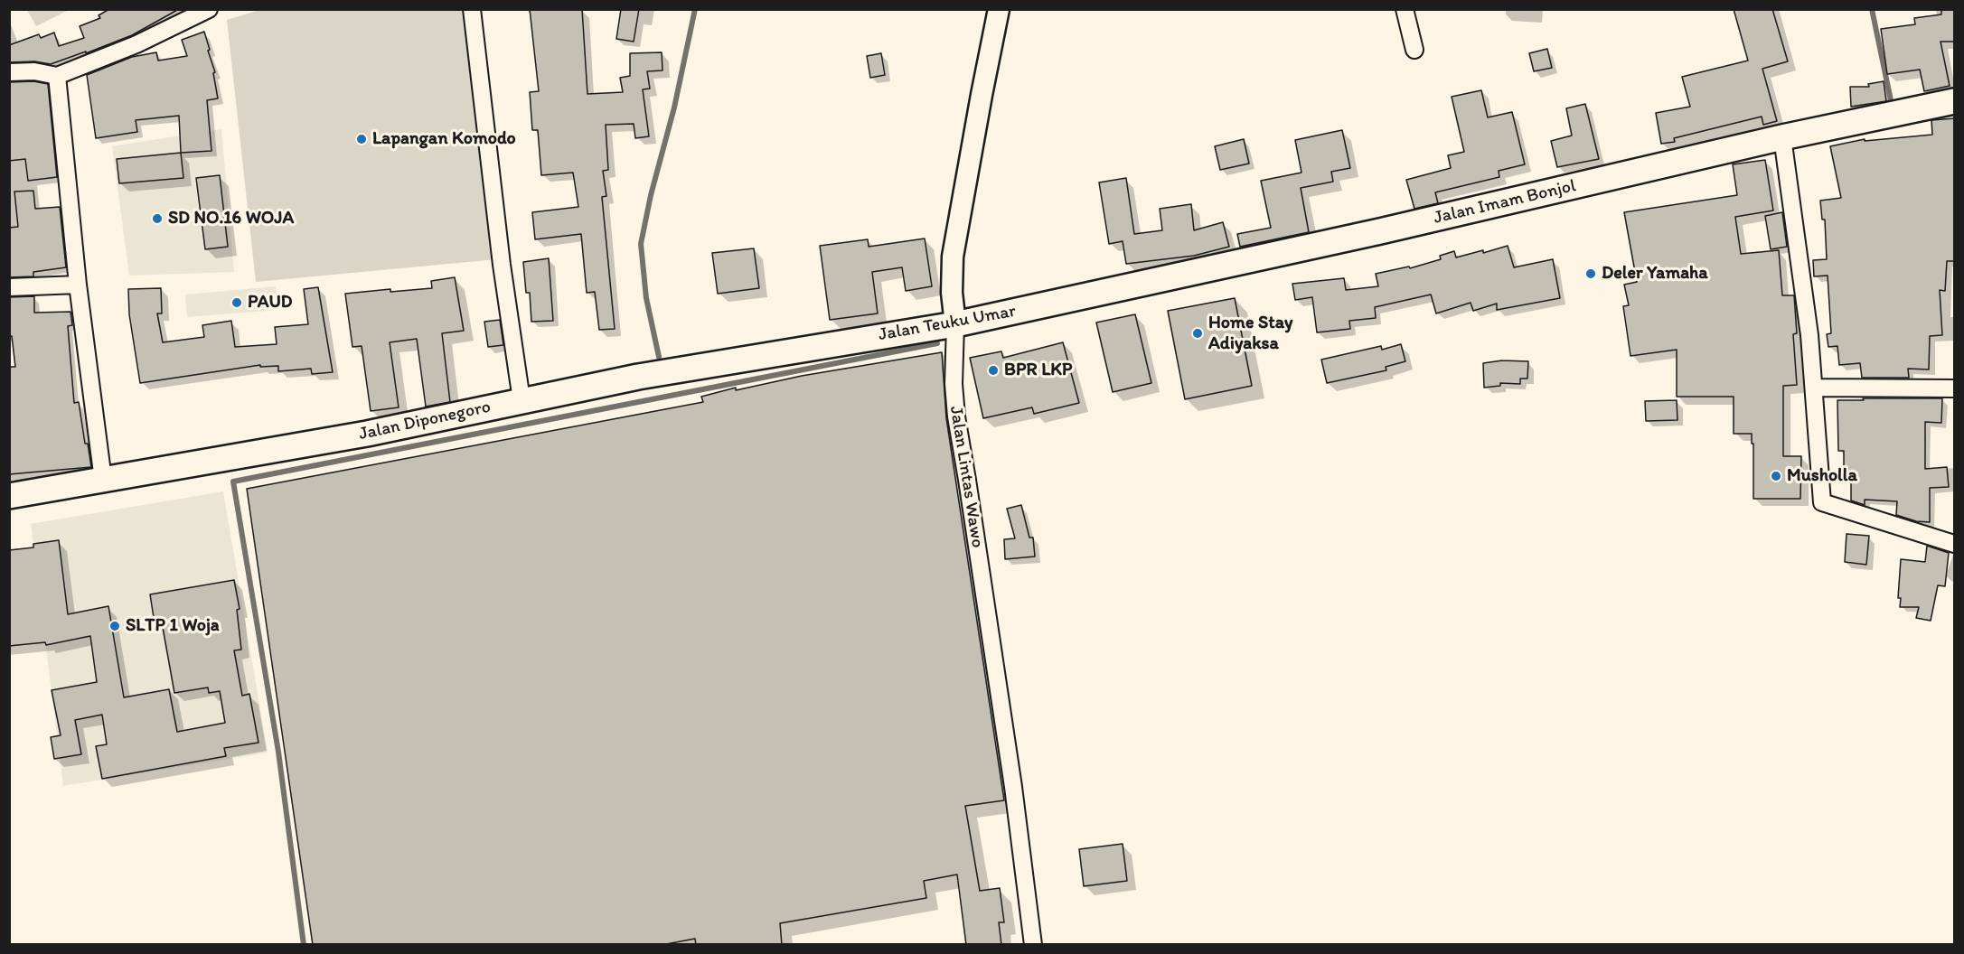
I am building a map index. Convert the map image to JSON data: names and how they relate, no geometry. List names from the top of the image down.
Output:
{
  "streets": {
    "highway": ["Jalan Imam Bonjol", "Jalan Teuku Umar", "Jalan Diponegoro"],
    "main road": ["Jalan Lintas Wawo"]
  },
  "crossings": [
    ["Jalan Imam Bonjol", "Jalan Teuku Umar"],
    ["Jalan Teuku Umar", "Jalan Diponegoro"],
    ["Jalan Teuku Umar", "Jalan Lintas Wawo"]
  ],
  "places": [
    "Lapangan Komodo",
    "SD NO.16 WOJA",
    "Deler Yamaha",
    "PAUD",
    "Home Stay Adiyaksa",
    "BPR LKP",
    "Musholla",
    "SLTP 1 Woja"
  ]
}
